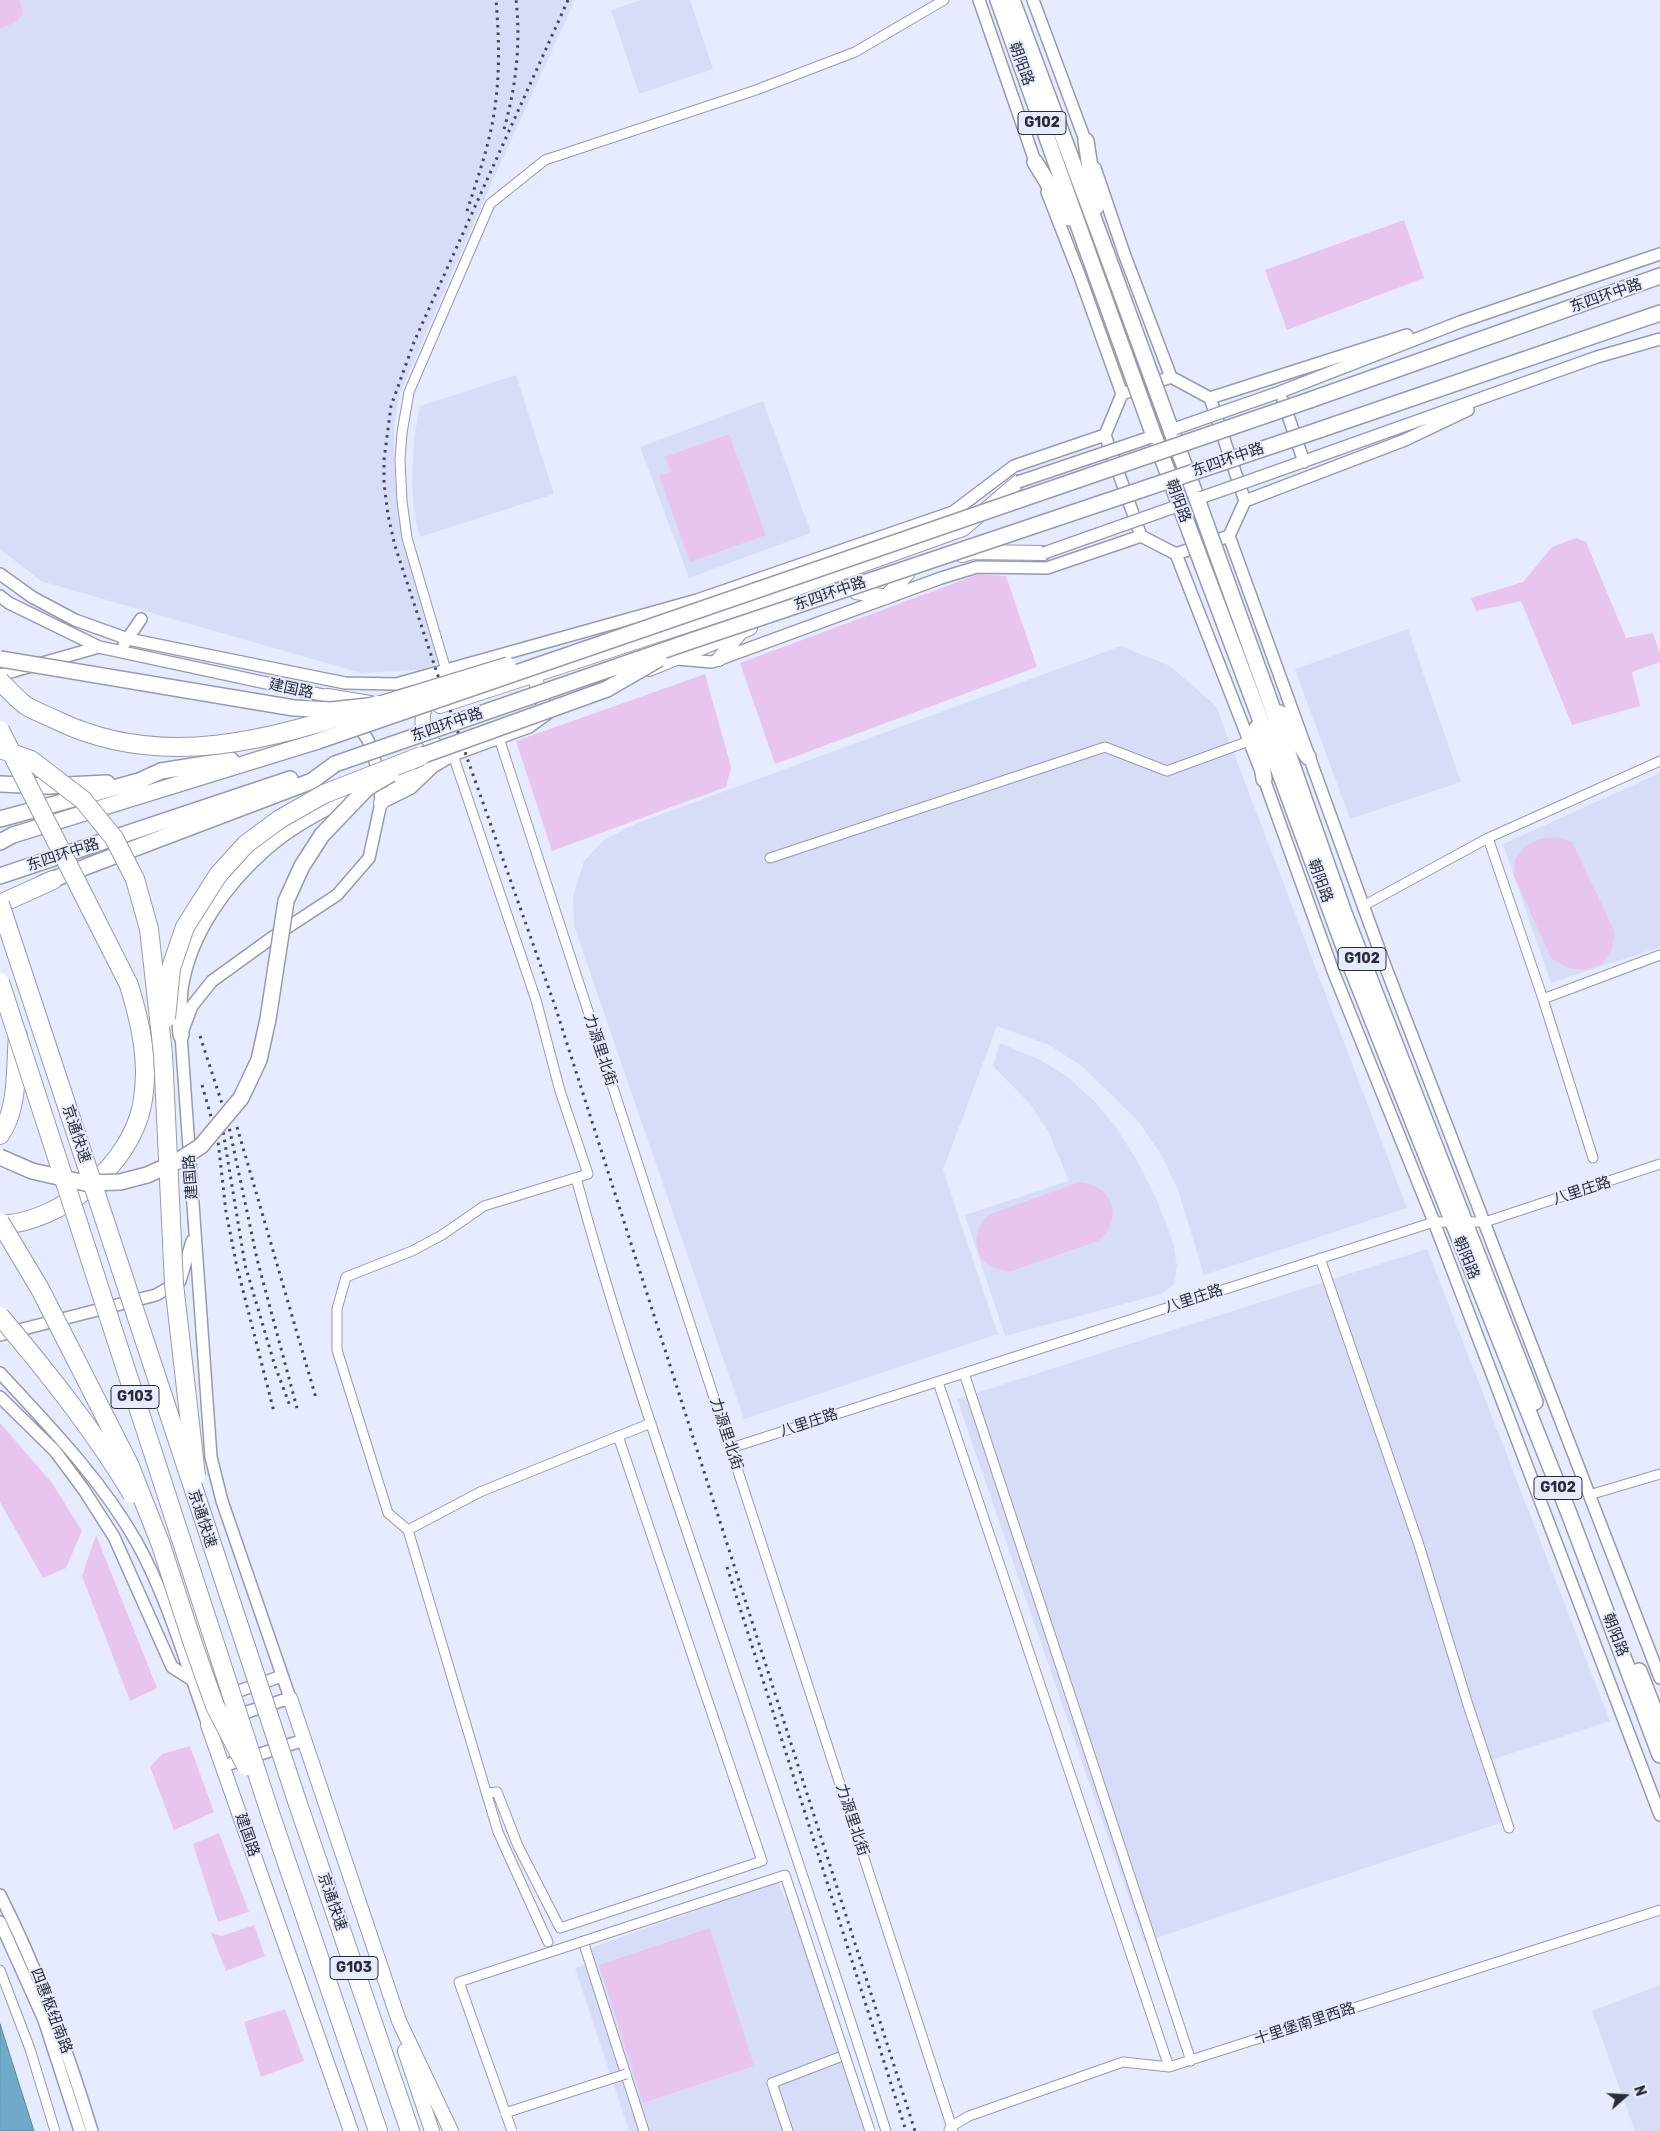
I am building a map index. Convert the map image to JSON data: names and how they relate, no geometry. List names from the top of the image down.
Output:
{
  "streets": {
    "highway": [
      "朝阳路",
      "G102",
      "东四环中路",
      "京通快速",
      "G103"
    ],
    "main road": ["建国路"],
    "street": [
      "力源里北街",
      "八里庄路",
      "四惠枢纽南路",
      "十里堡南里西路"
    ]
  },
  "crossings": [
    ["朝阳路", "东四环中路"],
    ["朝阳路", "八里庄路"],
    ["东四环中路", "建国路"],
    ["东四环中路", "力源里北街"],
    ["力源里北街", "八里庄路"],
    ["力源里北街", "十里堡南里西路"]
  ],
  "north": "right"
}
